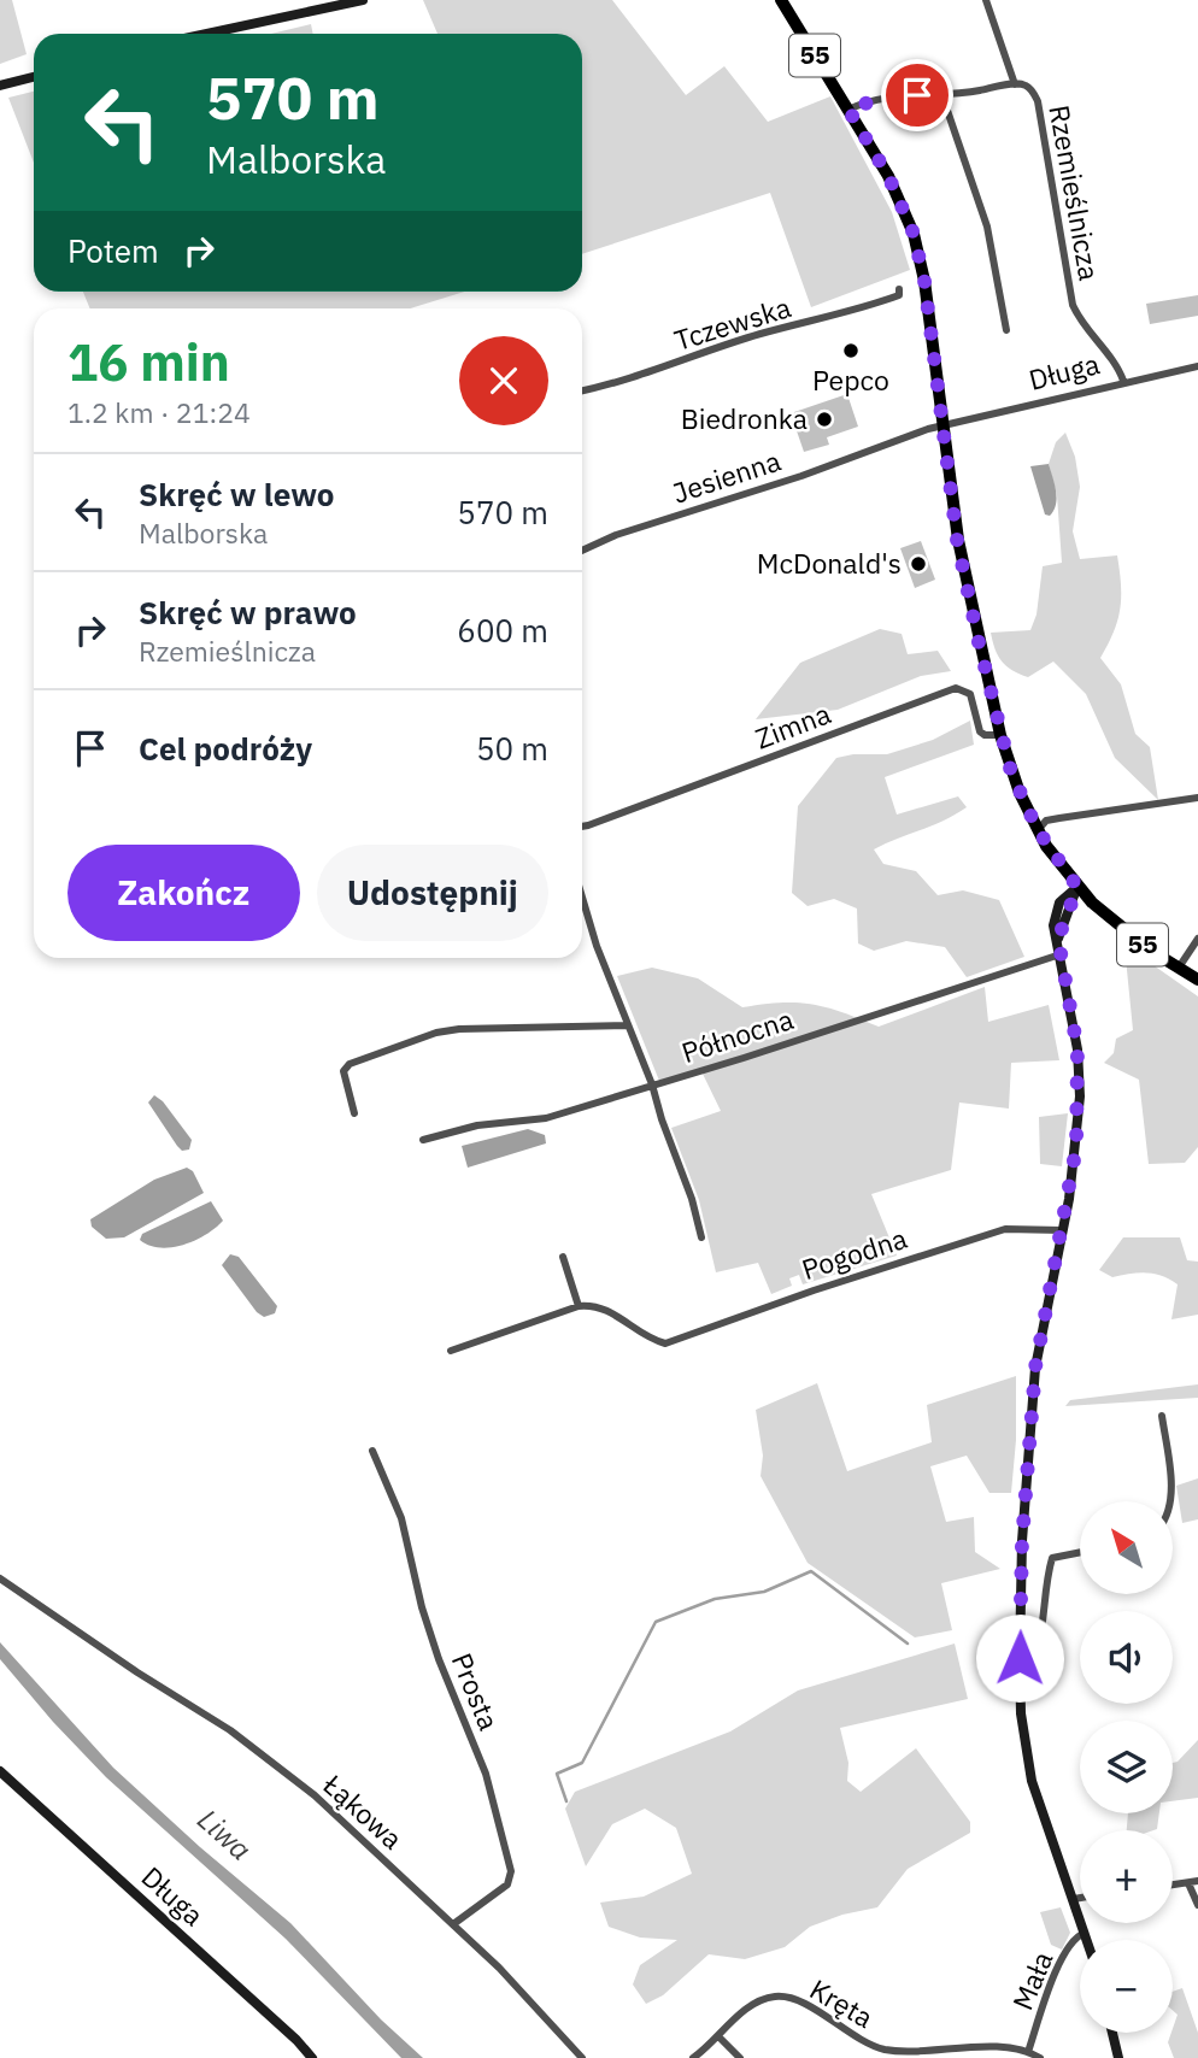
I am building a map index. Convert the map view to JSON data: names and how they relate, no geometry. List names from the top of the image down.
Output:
{
  "streets": {
    "main road": ["55"],
    "street": [
      "Rzemieślnicza",
      "Tczewska",
      "Długa",
      "Jesienna",
      "Zimna",
      "Północna",
      "Pogodna",
      "Prosta",
      "Łąkowa",
      "Mała",
      "Kręta"
    ]
  },
  "crossings": [
    ["55", "Rzemieślnicza"],
    ["55", "Długa"],
    ["55", "Jesienna"],
    ["55", "Zimna"],
    ["Rzemieślnicza", "Długa"],
    ["Długa", "Jesienna"],
    ["Prosta", "Łąkowa"],
    ["Mała", "Kręta"]
  ],
  "water": ["Liwa"],
  "places": ["Pepco", "Biedronka", "McDonald's"],
  "north": "top left",
  "page": {
    "turn": ["570 m", "Malborska"],
    "then": "Potem",
    "heading": ["16 min", "1.2 km · 21:24"],
    "list": [
      {
        "name": "Skręć w lewo",
        "note": "Malborska",
        "value": "570 m"
      },
      {
        "name": "Skręć w prawo",
        "note": "Rzemieślnicza",
        "value": "600 m"
      },
      {
        "name": "Cel podróży",
        "value": "50 m"
      }
    ],
    "buttons": ["Zakończ", "Udostępnij"],
    "map_buttons": ["+", "−"]
  }
}
